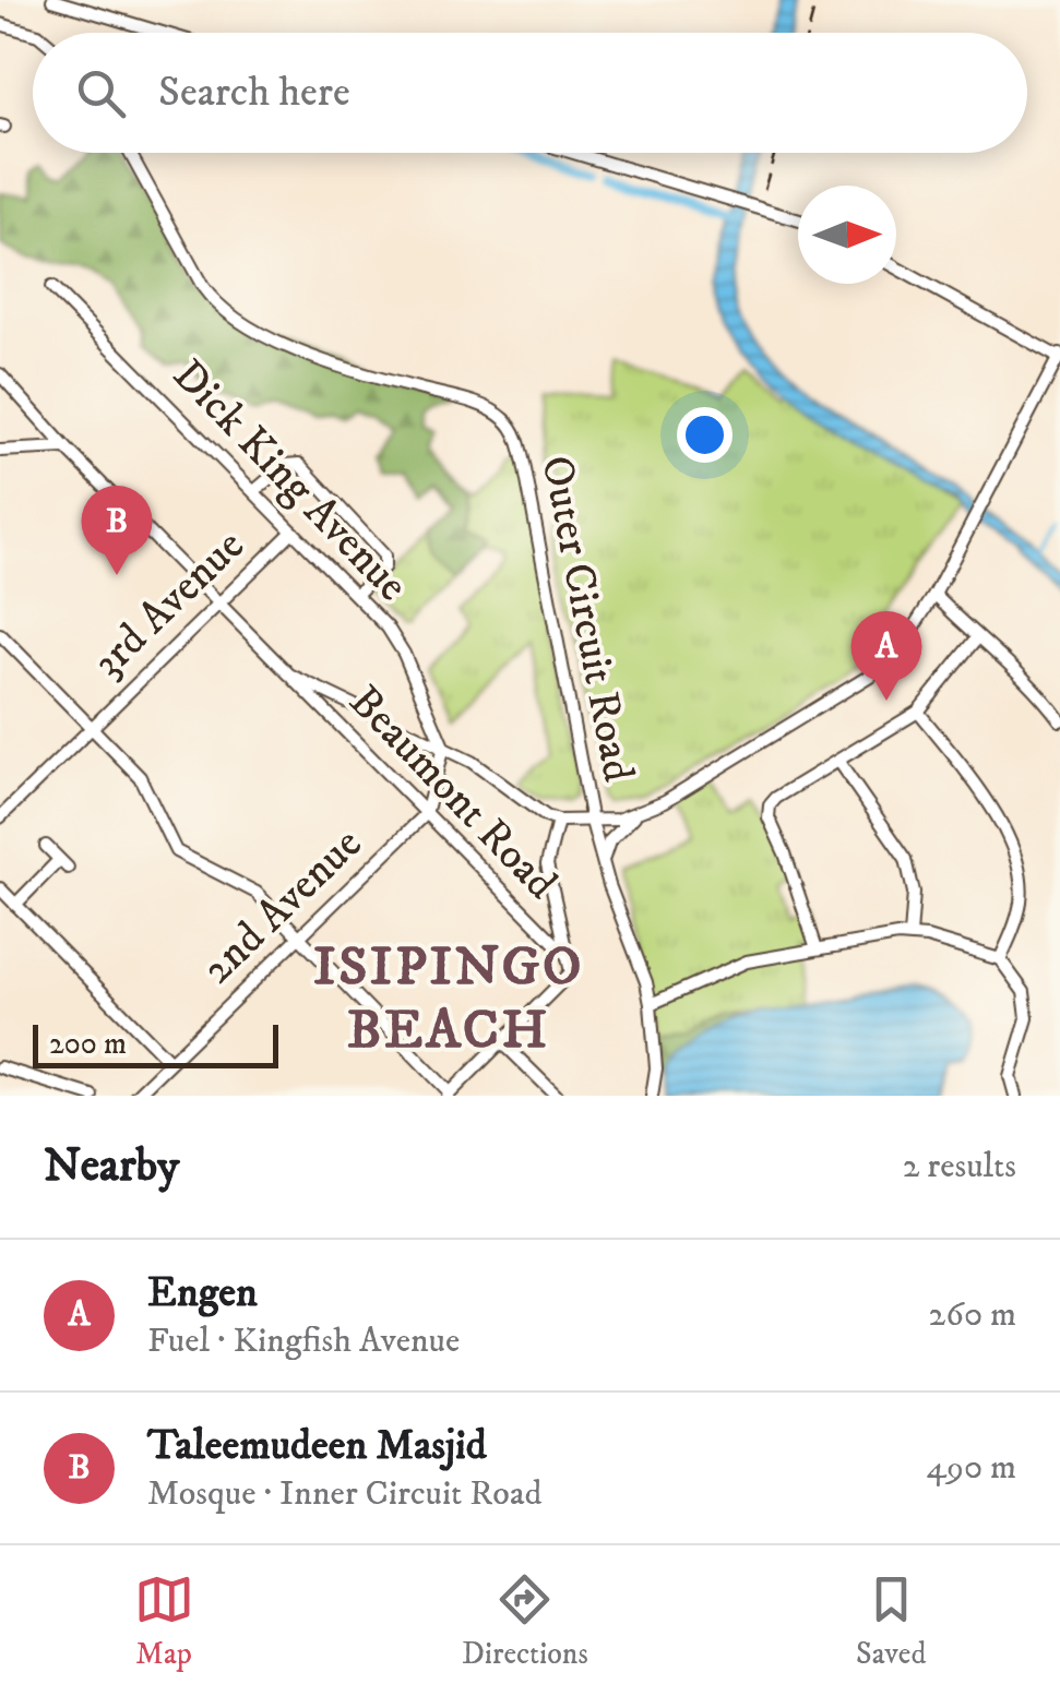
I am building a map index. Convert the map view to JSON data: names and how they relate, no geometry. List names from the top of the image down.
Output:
{
  "streets": {
    "street": [
      "Dick King Avenue",
      "3rd Avenue",
      "Outer Circuit Road",
      "Beaumont Road",
      "2nd Avenue"
    ]
  },
  "crossings": [
    ["Dick King Avenue", "3rd Avenue"],
    ["3rd Avenue", "Beaumont Road"],
    ["Beaumont Road", "2nd Avenue"]
  ],
  "districts": ["ISIPINGO BEACH"],
  "scale_bar": "200 m",
  "north": "right",
  "page": {
    "search": "Search here",
    "pins": ["B", "A"],
    "scale": "200 m",
    "heading": ["Nearby", "2 results"],
    "list": [
      {
        "mark": "A",
        "name": "Engen",
        "note": "Fuel · Kingfish Avenue",
        "value": "260 m"
      },
      {
        "mark": "B",
        "name": "Taleemudeen Masjid",
        "note": "Mosque · Inner Circuit Road",
        "value": "490 m"
      }
    ],
    "nav": ["Map", "Directions", "Saved"]
  }
}
